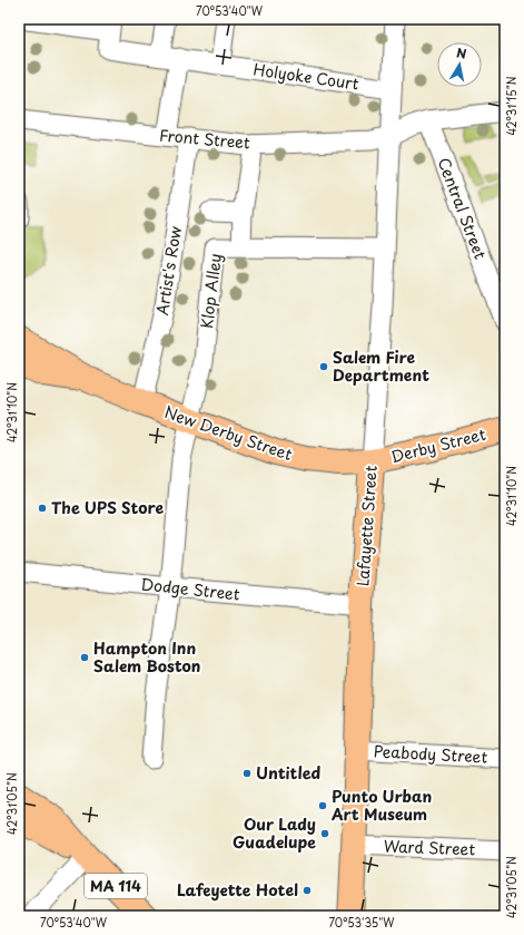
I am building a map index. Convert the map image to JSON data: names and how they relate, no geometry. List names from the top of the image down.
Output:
{
  "streets": {
    "main road": [
      "New Derby Street",
      "Derby Street",
      "Lafayette Street",
      "MA 114"
    ],
    "street": [
      "Holyoke Court",
      "Front Street",
      "Central Street",
      "Artist's Row",
      "Klop Alley",
      "Dodge Street",
      "Peabody Street",
      "Ward Street"
    ]
  },
  "crossings": [
    ["Front Street", "Central Street"],
    ["Front Street", "Artist's Row"],
    ["Front Street", "Lafayette Street"],
    ["Artist's Row", "New Derby Street"],
    ["Klop Alley", "New Derby Street"],
    ["Klop Alley", "Lafayette Street"],
    ["New Derby Street", "Derby Street"],
    ["New Derby Street", "Lafayette Street"],
    ["Derby Street", "Lafayette Street"],
    ["Lafayette Street", "Dodge Street"],
    ["Lafayette Street", "Peabody Street"],
    ["Lafayette Street", "Ward Street"]
  ],
  "places": [
    "Salem Fire Department",
    "The UPS Store",
    "Hampton Inn Salem Boston",
    "Untitled",
    "Punto Urban Art Museum",
    "Our Lady Guadelupe",
    "Lafeyette Hotel"
  ],
  "north": "top",
  "coordinates": [
    "70°53'40\"W",
    "42°31'15\"N",
    "42°31'10\"N",
    "42°31'05\"N",
    "70°53'35\"W"
  ]
}
